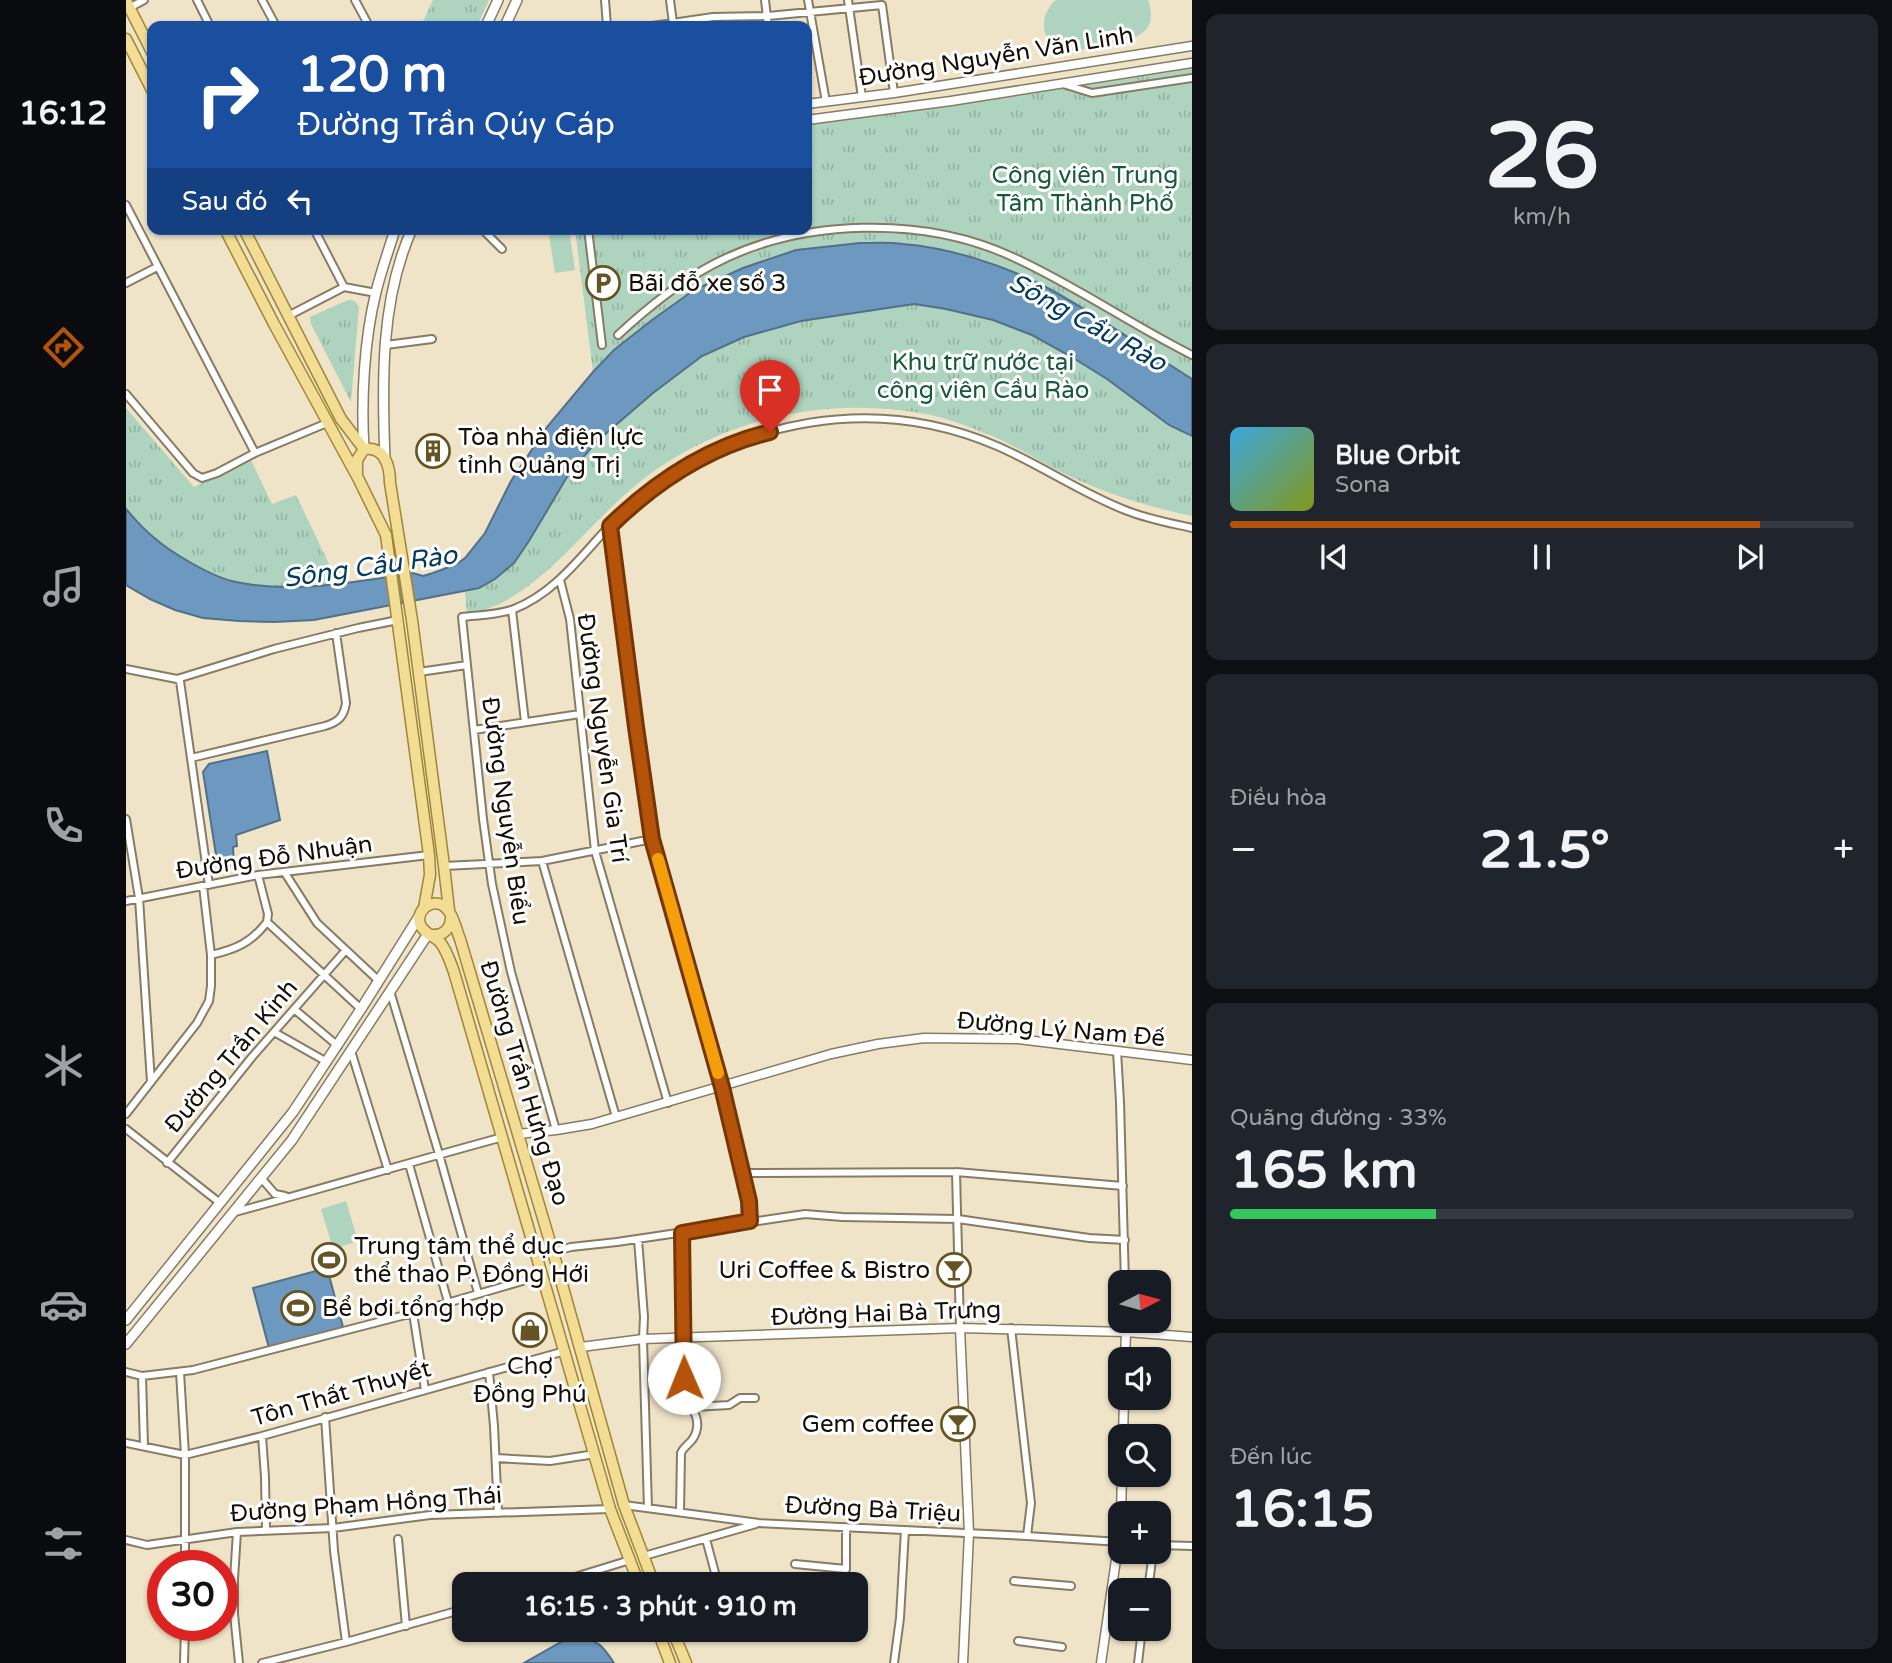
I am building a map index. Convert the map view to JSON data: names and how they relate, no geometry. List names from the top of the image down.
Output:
{
  "streets": {
    "main road": ["Đường Trần Hưng Đạo"],
    "street": [
      "Đường Nguyễn Văn Linh",
      "Đường Nguyễn Gia Trí",
      "Đường Nguyễn Biểu",
      "Đường Đỗ Nhuận",
      "Đường Lý Nam Đế",
      "Đường Trần Kinh",
      "Đường Hai Bà Trưng",
      "Tôn Thất Thuyết",
      "Đường Phạm Hồng Thái",
      "Đường Bà Triệu"
    ]
  },
  "crossings": [
    ["Đường Nguyễn Gia Trí", "Đường Lý Nam Đế"],
    ["Đường Nguyễn Biểu", "Đường Lý Nam Đế"],
    ["Đường Lý Nam Đế", "Đường Trần Hưng Đạo"],
    ["Đường Trần Hưng Đạo", "Đường Hai Bà Trưng"],
    ["Đường Trần Hưng Đạo", "Tôn Thất Thuyết"],
    ["Đường Trần Hưng Đạo", "Đường Phạm Hồng Thái"],
    ["Đường Trần Hưng Đạo", "Đường Bà Triệu"]
  ],
  "water": ["Sông Cầu Rào"],
  "parks": ["Công viên Trung Tâm Thành Phố", "Khu trữ nước tại công viên Cầu Rào"],
  "places": {
    "parking": ["Bãi đỗ xe số 3"],
    "building": ["Tòa nhà điện lực tỉnh Quảng Trị"],
    "sports": ["Trung tâm thể dục thể thao P. Đồng Hới", "Bể bơi tổng hợp"],
    "bar": ["Uri Coffee & Bistro", "Gem coffee"],
    "shop": ["Chợ Đồng Phú"]
  },
  "north": "right",
  "page": {
    "tabs": "16:12",
    "tile": [
      ["26", "km/h"],
      "Điều hòa",
      ["Quãng đường · 33%", "165 km"],
      ["Đến lúc", "16:15"]
    ],
    "turn": ["120 m", "Đường Trần Qúy Cáp"],
    "then": "Sau đó",
    "song": ["Blue Orbit", "Sona"],
    "heat": ["−", "21.5°", "+"],
    "map_buttons": ["+", "−"],
    "limit": "30",
    "trip": "16:15 · 3 phút · 910 m"
  }
}
